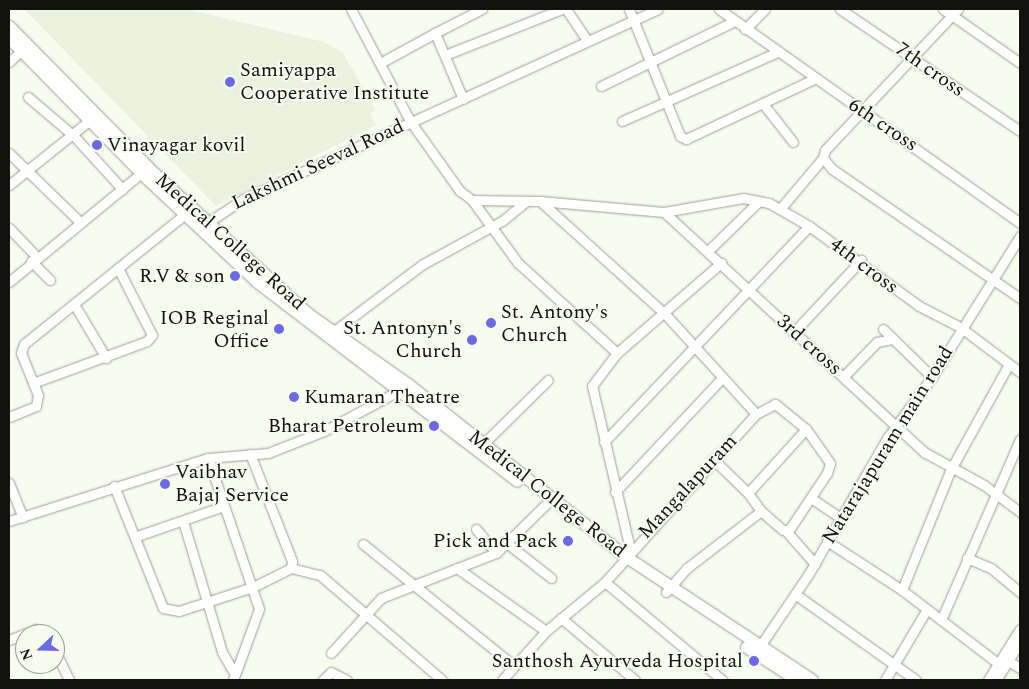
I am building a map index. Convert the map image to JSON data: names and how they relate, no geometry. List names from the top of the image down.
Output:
{
  "streets": {
    "main road": ["Medical College Road"],
    "street": [
      "7th cross",
      "6th cross",
      "Lakshmi Seeval Road",
      "4th cross",
      "3rd cross",
      "Natarajapuram main road",
      "Mangalapuram"
    ]
  },
  "crossings": [
    ["Lakshmi Seeval Road", "Medical College Road"],
    ["Medical College Road", "Natarajapuram main road"],
    ["Medical College Road", "Mangalapuram"],
    ["4th cross", "3rd cross"],
    ["4th cross", "Natarajapuram main road"],
    ["3rd cross", "Natarajapuram main road"]
  ],
  "places": [
    "Samiyappa Cooperative Institute",
    "Vinayagar kovil",
    "R.V & son",
    "St. Antony's Church",
    "IOB Reginal Office",
    "St. Antonyn's Church",
    "Kumaran Theatre",
    "Bharat Petroleum",
    "Vaibhav Bajaj Service",
    "Pick and Pack",
    "Santhosh Ayurveda Hospital"
  ],
  "north": "left"
}
